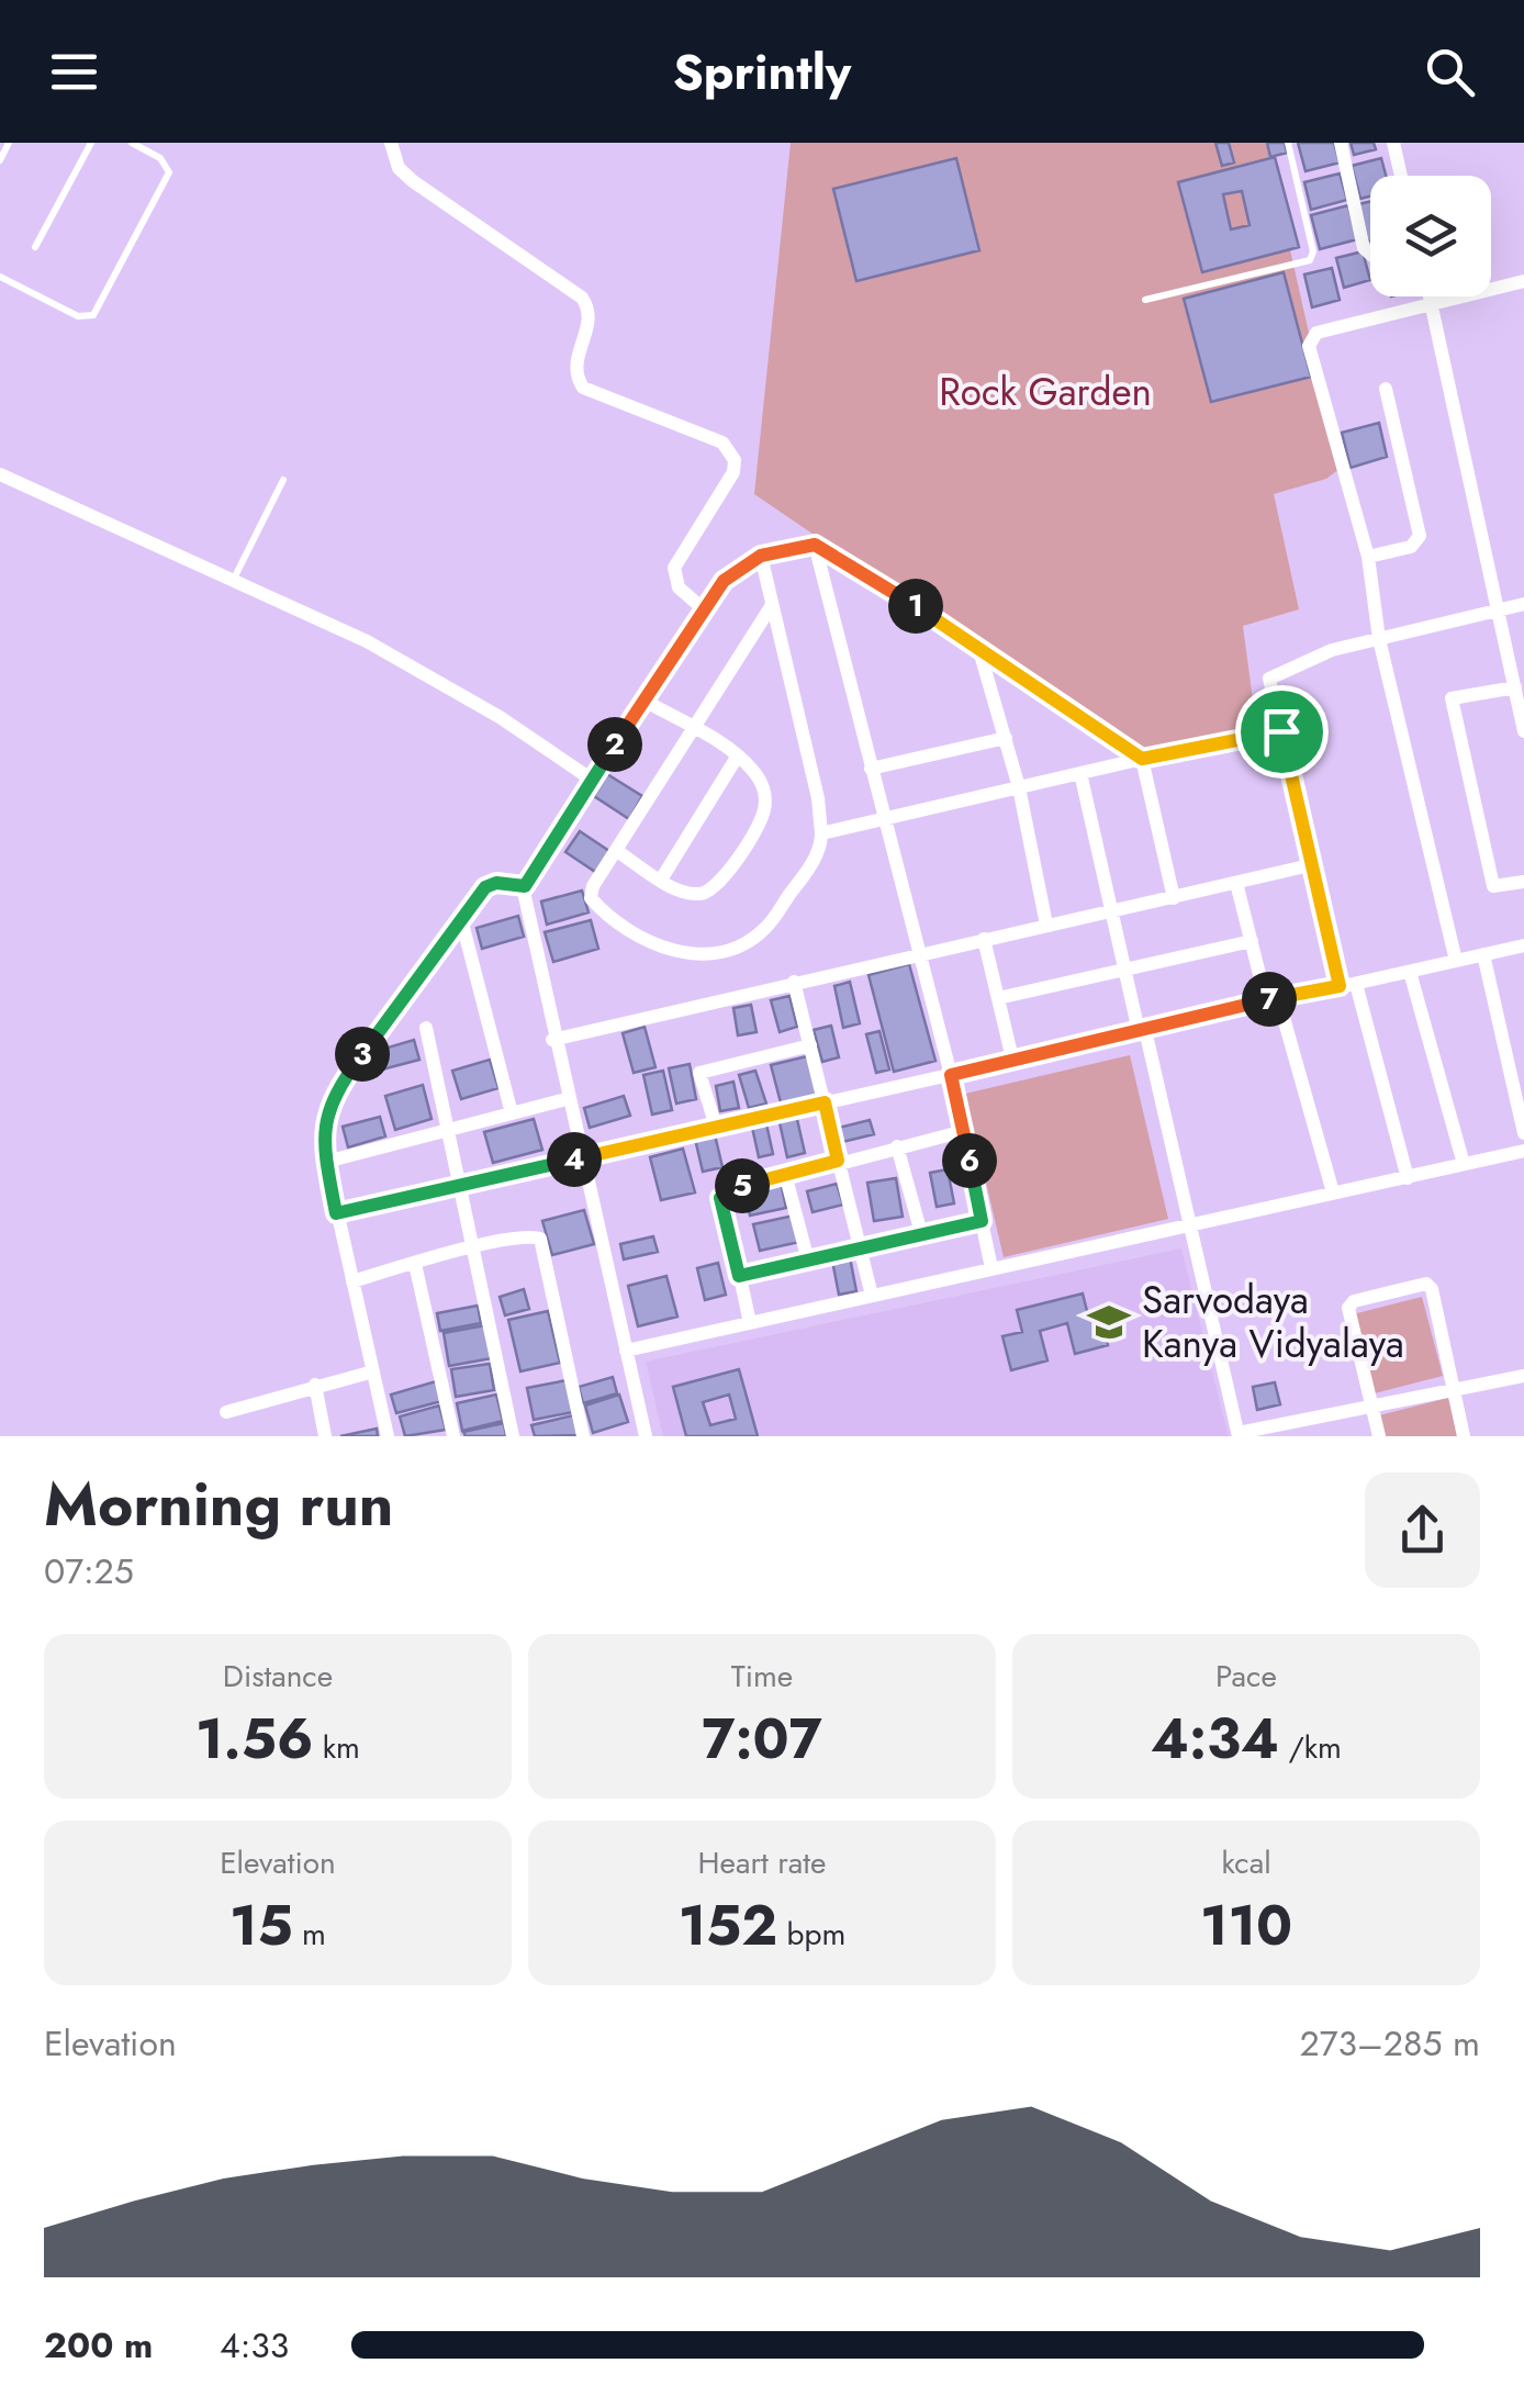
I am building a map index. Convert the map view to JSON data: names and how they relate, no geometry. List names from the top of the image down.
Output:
{
  "parks": ["Rock Garden"],
  "places": {
    "school or university": ["Sarvodaya Kanya Vidyalaya"]
  },
  "page": {
    "header": "Sprintly",
    "pins": [
      "1",
      "2",
      "7",
      "3",
      "4",
      "6",
      "5"
    ],
    "heading": ["Morning run", "07:25"],
    "stats": [
      ["Distance", "1.56 km"],
      ["Time", "7:07"],
      ["Pace", "4:34 /km"],
      ["Elevation", "15 m"],
      ["Heart rate", "152 bpm"],
      ["kcal", "110"]
    ],
    "chart": ["Elevation", "273–285 m"],
    "list": [
      {
        "name": "200 m",
        "note": "4:33"
      }
    ]
  }
}
